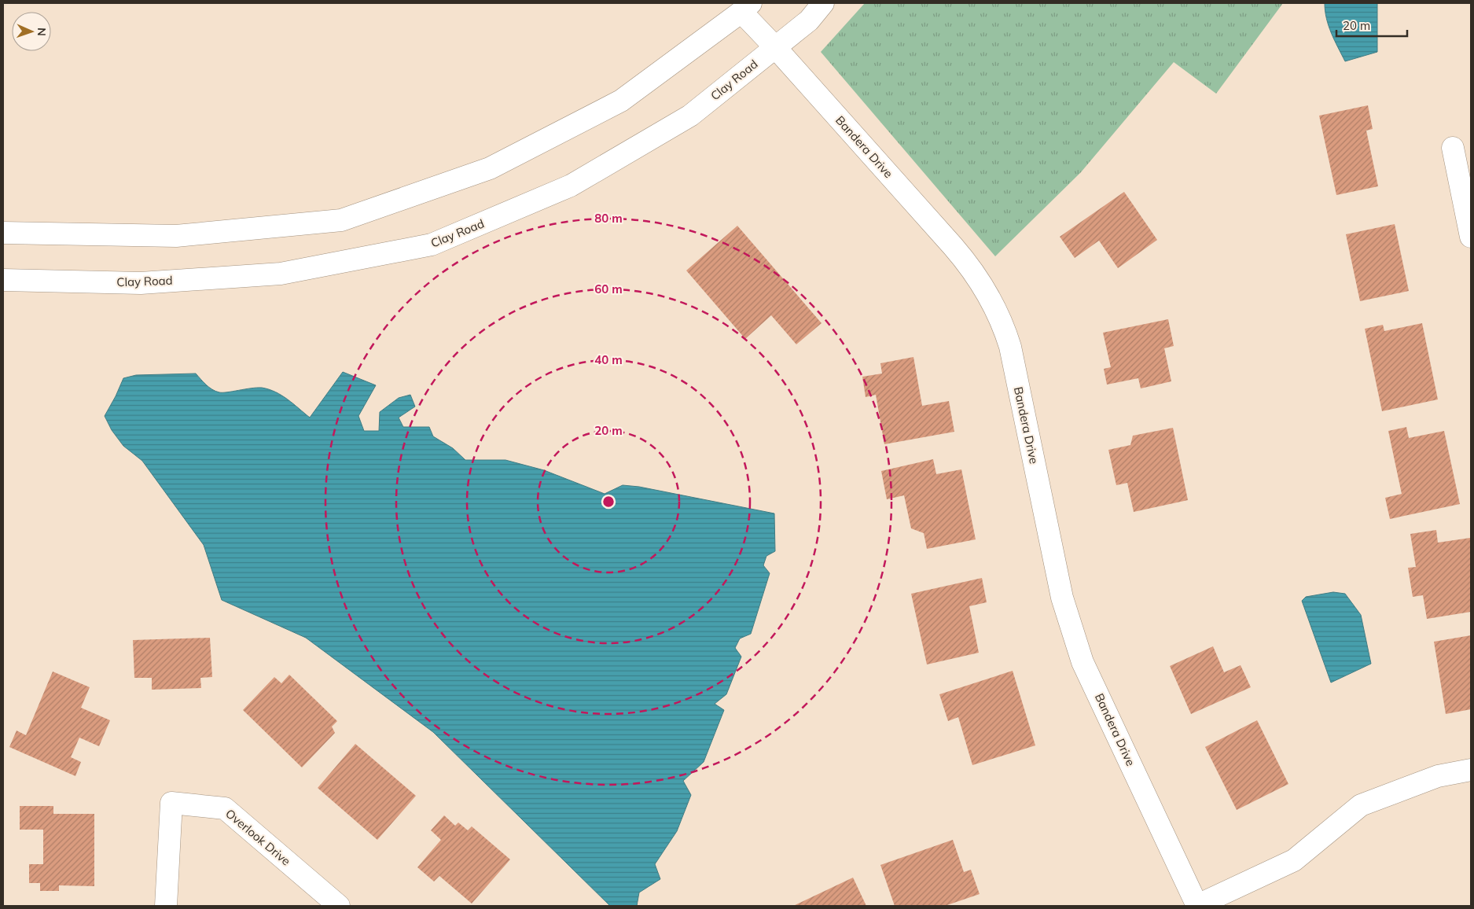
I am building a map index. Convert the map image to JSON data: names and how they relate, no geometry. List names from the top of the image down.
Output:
{
  "streets": {
    "street": ["Clay Road", "Bandera Drive", "Overlook Drive"]
  },
  "crossings": [
    ["Clay Road", "Bandera Drive"]
  ],
  "scale_bar": "20 m",
  "north": "right",
  "rings": [
    "80 m",
    "60 m",
    "40 m",
    "20 m"
  ]
}
